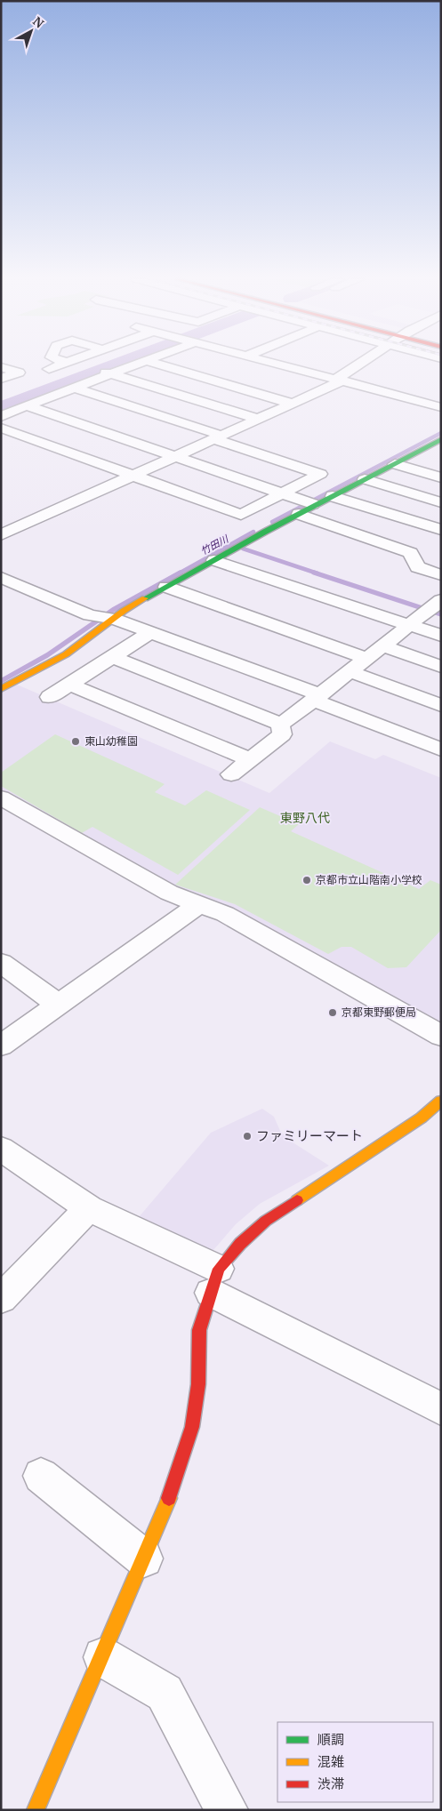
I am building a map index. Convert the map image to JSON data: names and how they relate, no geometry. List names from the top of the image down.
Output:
{
  "districts": ["東野八代"],
  "water": ["竹田川"],
  "places": [
    "東山幼稚園",
    "京都市立山階南小学校",
    "京都東野郵便局",
    "ファミリーマート"
  ],
  "legend": ["順調", "混雑", "渋滞"],
  "north": "top right"
}
